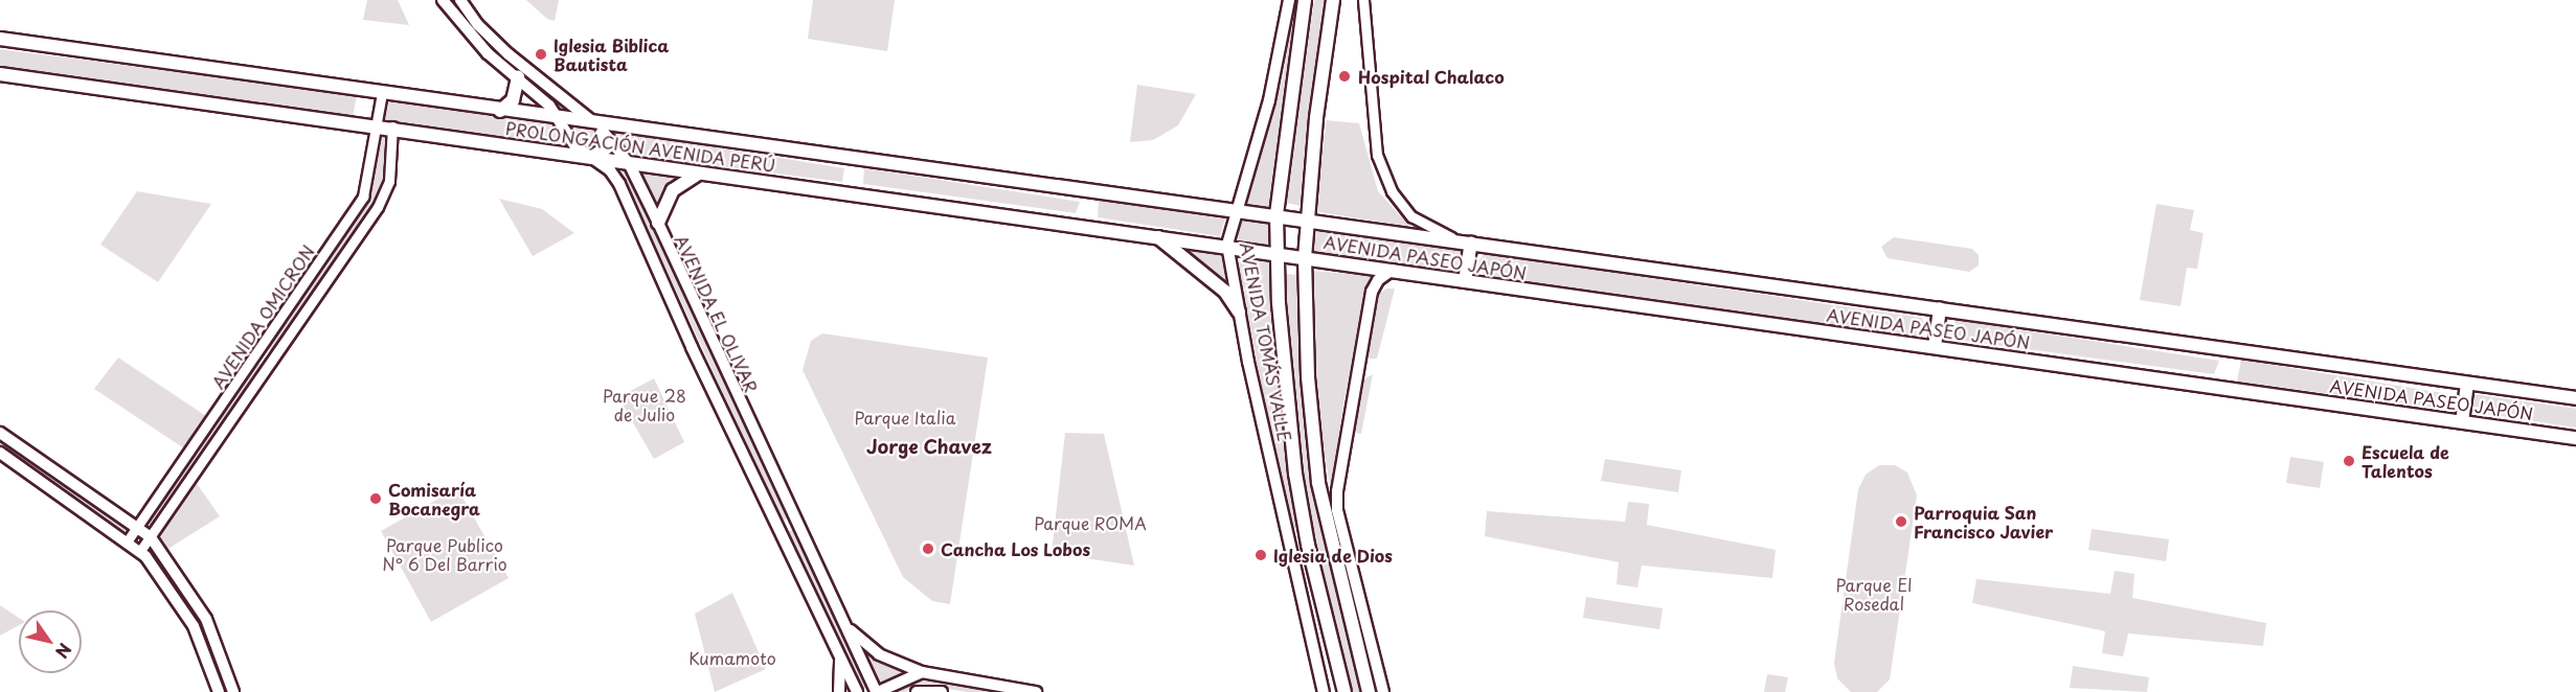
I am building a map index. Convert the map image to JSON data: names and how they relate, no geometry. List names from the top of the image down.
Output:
{
  "streets": {
    "main road": [
      "PROLONGACIÓN AVENIDA PERÚ",
      "AVENIDA PASEO JAPÓN",
      "AVENIDA EL OLIVAR",
      "AVENIDA TOMÁS VALLE"
    ],
    "street": ["AVENIDA OMICRON"]
  },
  "crossings": [
    ["PROLONGACIÓN AVENIDA PERÚ", "AVENIDA PASEO JAPÓN"],
    ["PROLONGACIÓN AVENIDA PERÚ", "AVENIDA EL OLIVAR"],
    ["PROLONGACIÓN AVENIDA PERÚ", "AVENIDA OMICRON"],
    ["PROLONGACIÓN AVENIDA PERÚ", "AVENIDA TOMÁS VALLE"],
    ["AVENIDA PASEO JAPÓN", "AVENIDA TOMÁS VALLE"]
  ],
  "districts": ["Jorge Chavez"],
  "parks": [
    "Parque 28 de Julio",
    "Parque Italia",
    "Parque ROMA",
    "Parque Publico N° 6 Del Barrio",
    "Parque El Rosedal",
    "Kumamoto"
  ],
  "places": [
    "Iglesia Biblica Bautista",
    "Hospital Chalaco",
    "Escuela de Talentos",
    "Comisaría Bocanegra",
    "Parroquia San Francisco Javier",
    "Cancha Los Lobos",
    "Iglesia de Dios"
  ],
  "north": "bottom right"
}
